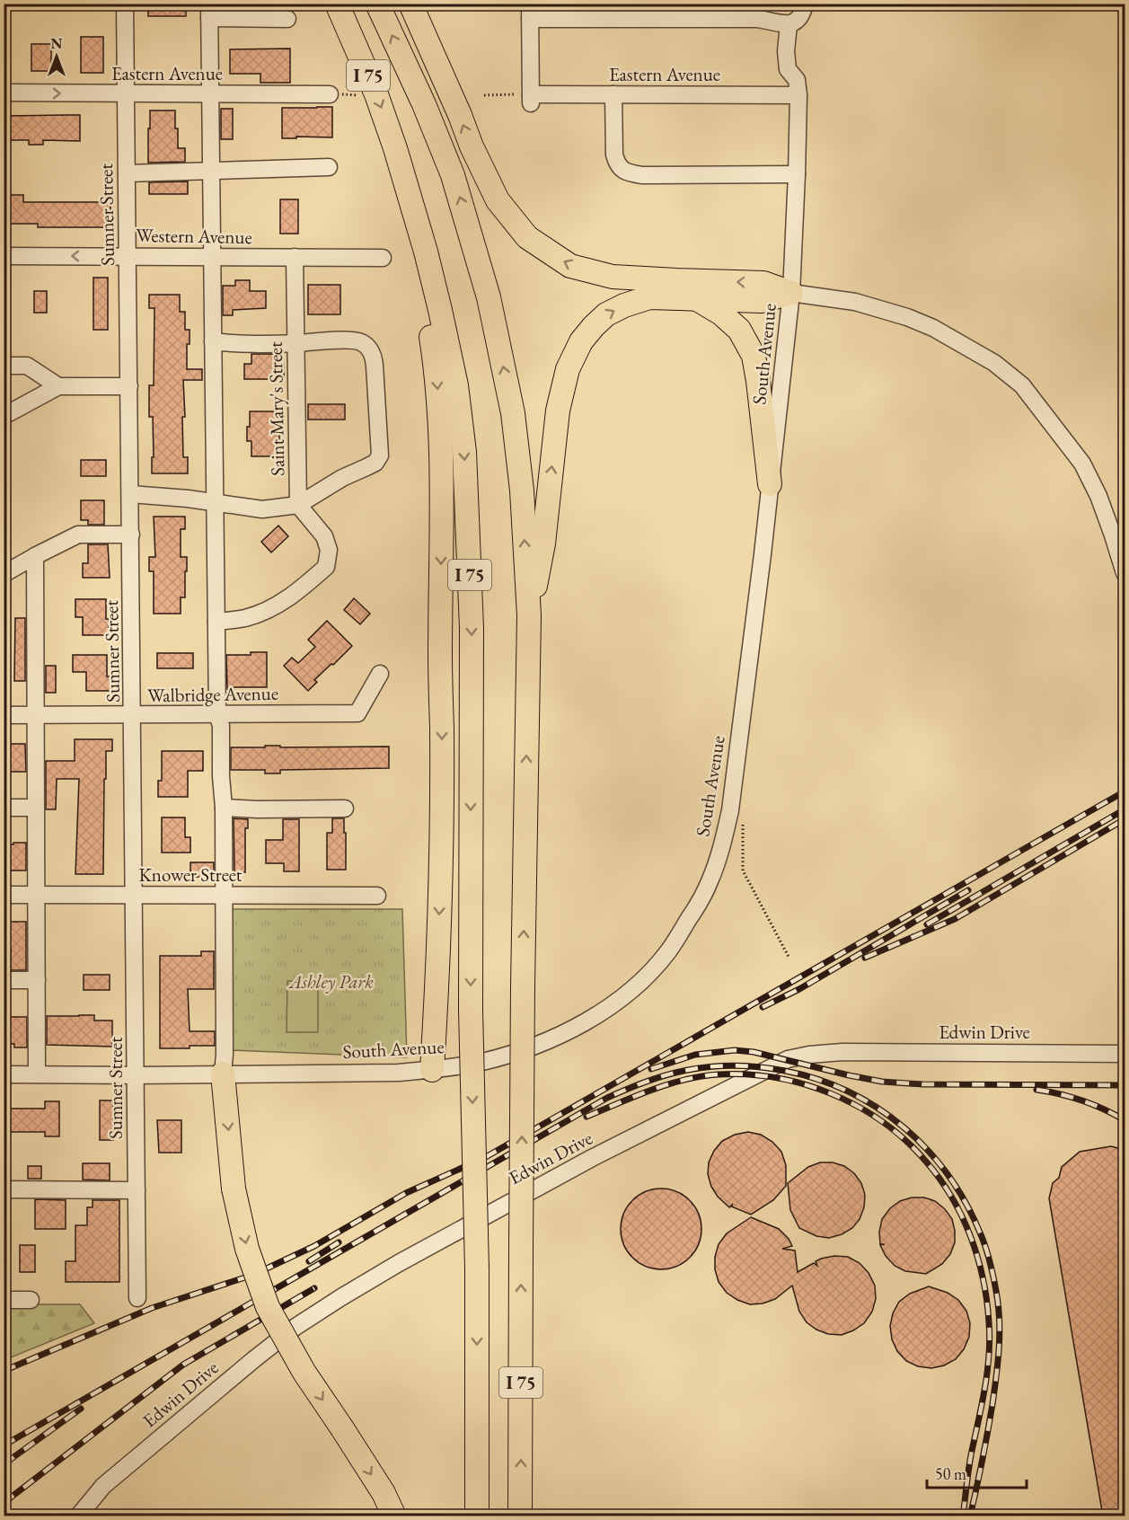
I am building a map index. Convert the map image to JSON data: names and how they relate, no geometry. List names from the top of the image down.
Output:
{
  "streets": {
    "highway": ["I 75"],
    "street": [
      "Eastern Avenue",
      "Sumner Street",
      "Western Avenue",
      "South Avenue",
      "Saint Mary's Street",
      "Walbridge Avenue",
      "Knower Street",
      "Edwin Drive"
    ]
  },
  "crossings": [
    ["Eastern Avenue", "Sumner Street"],
    ["Eastern Avenue", "South Avenue"],
    ["Sumner Street", "Western Avenue"],
    ["Sumner Street", "South Avenue"],
    ["Sumner Street", "Walbridge Avenue"],
    ["Sumner Street", "Knower Street"],
    ["Western Avenue", "Saint Mary's Street"]
  ],
  "parks": ["Ashley Park"],
  "scale_bar": "50 m",
  "north": "top"
}
